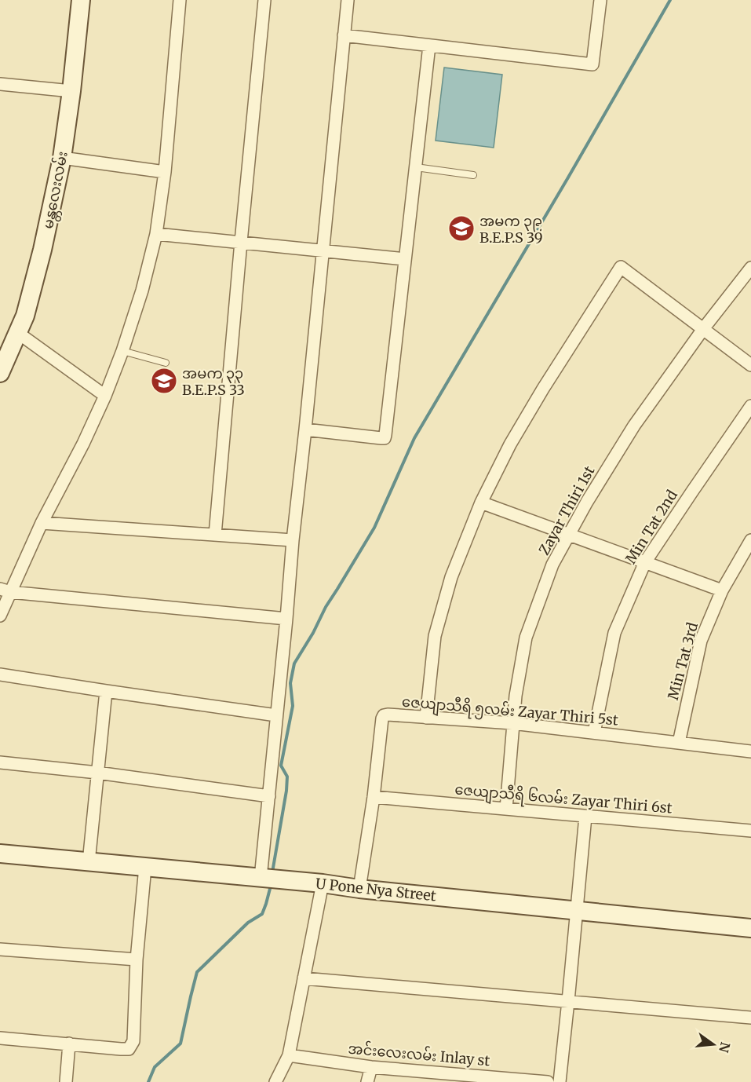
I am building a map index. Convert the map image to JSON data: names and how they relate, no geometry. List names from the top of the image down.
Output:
{
  "streets": {
    "street": [
      "မန္တလေးလမ်း",
      "Zayar Thiri 1st",
      "Min Tat 2nd",
      "Min Tat 3rd",
      "ဇေယျာသီရိ ၅လမ်း Zayar Thiri 5st",
      "ဇေယျာသီရိ ၆လမ်း Zayar Thiri 6st",
      "U Pone Nya Street",
      "အင်းလေးလမ်း Inlay st"
    ]
  },
  "crossings": [
    ["Zayar Thiri 1st", "ဇေယျာသီရိ ၅လမ်း Zayar Thiri 5st"],
    ["Zayar Thiri 1st", "ဇေယျာသီရိ ၆လမ်း Zayar Thiri 6st"],
    ["Min Tat 2nd", "ဇေယျာသီရိ ၅လမ်း Zayar Thiri 5st"],
    ["Min Tat 3rd", "ဇေယျာသီရိ ၅လမ်း Zayar Thiri 5st"],
    ["ဇေယျာသီရိ ၅လမ်း Zayar Thiri 5st", "ဇေယျာသီရိ ၆လမ်း Zayar Thiri 6st"],
    ["ဇေယျာသီရိ ၅လမ်း Zayar Thiri 5st", "U Pone Nya Street"]
  ],
  "places": {
    "school or university": ["အမက ၃၉ B.E.P.S 39", "အမက ၃၃ B.E.P.S 33"]
  },
  "north": "right"
}
